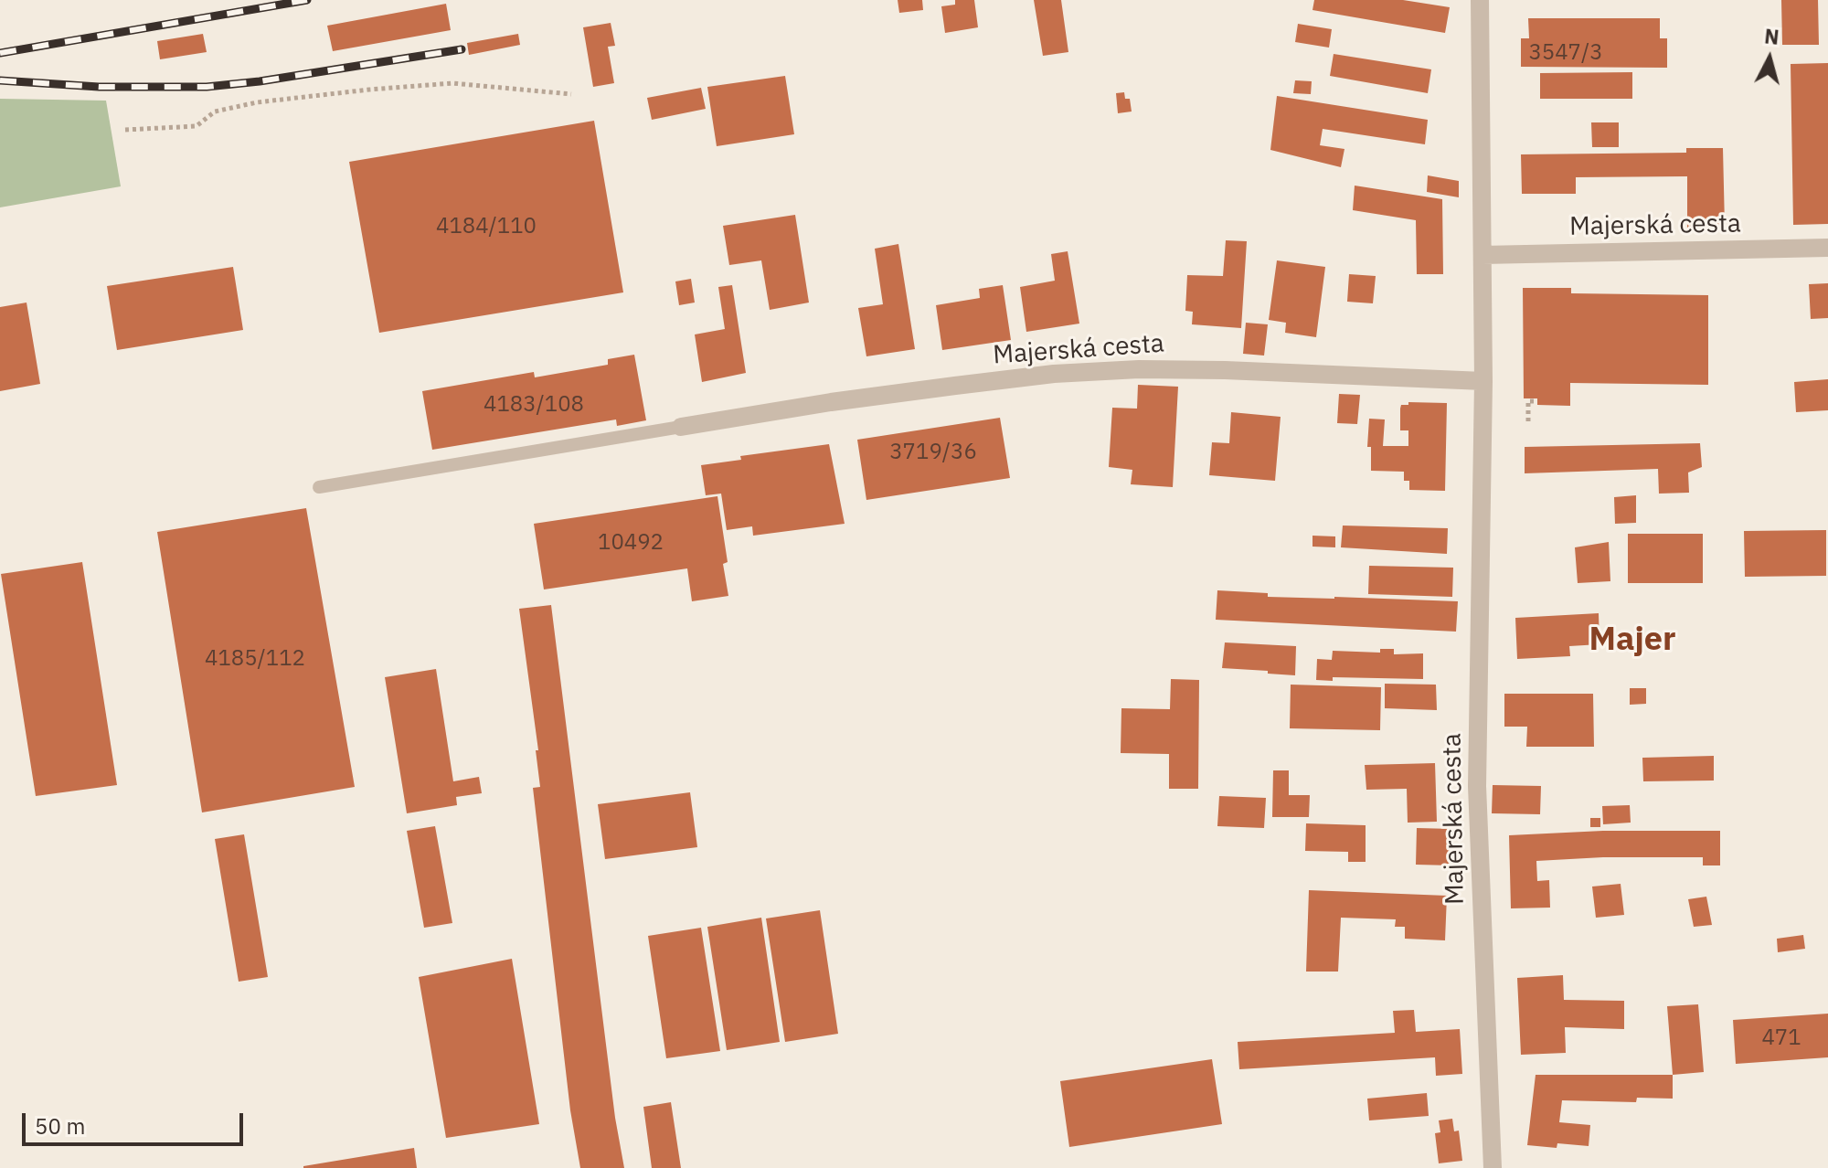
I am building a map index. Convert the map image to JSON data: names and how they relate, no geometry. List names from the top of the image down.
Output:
{
  "streets": {
    "street": ["Majerská cesta"]
  },
  "districts": ["Majer"],
  "house_numbers": [
    "3547/3",
    "4184/110",
    "4183/108",
    "3719/36",
    "10492",
    "4185/112",
    "471"
  ],
  "scale_bar": "50 m",
  "north": "top"
}
